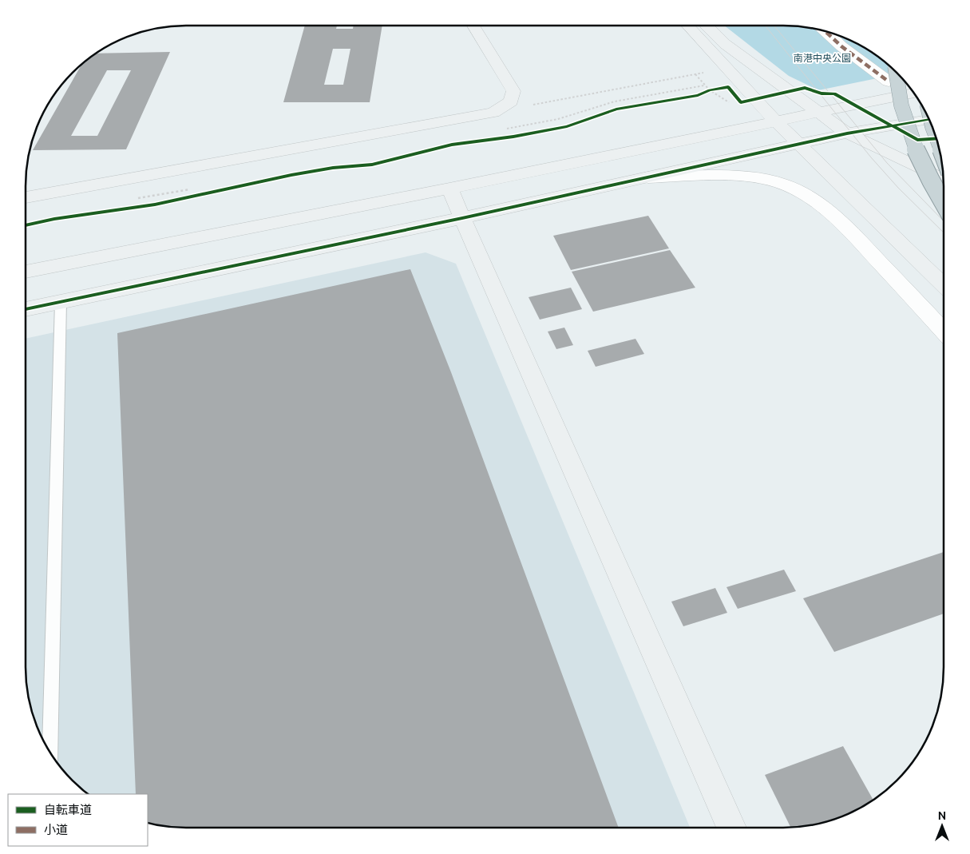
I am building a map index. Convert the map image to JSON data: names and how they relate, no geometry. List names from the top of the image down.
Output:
{
  "parks": ["南港中央公園"],
  "legend": ["自転車道", "小道"],
  "north": "top"
}
